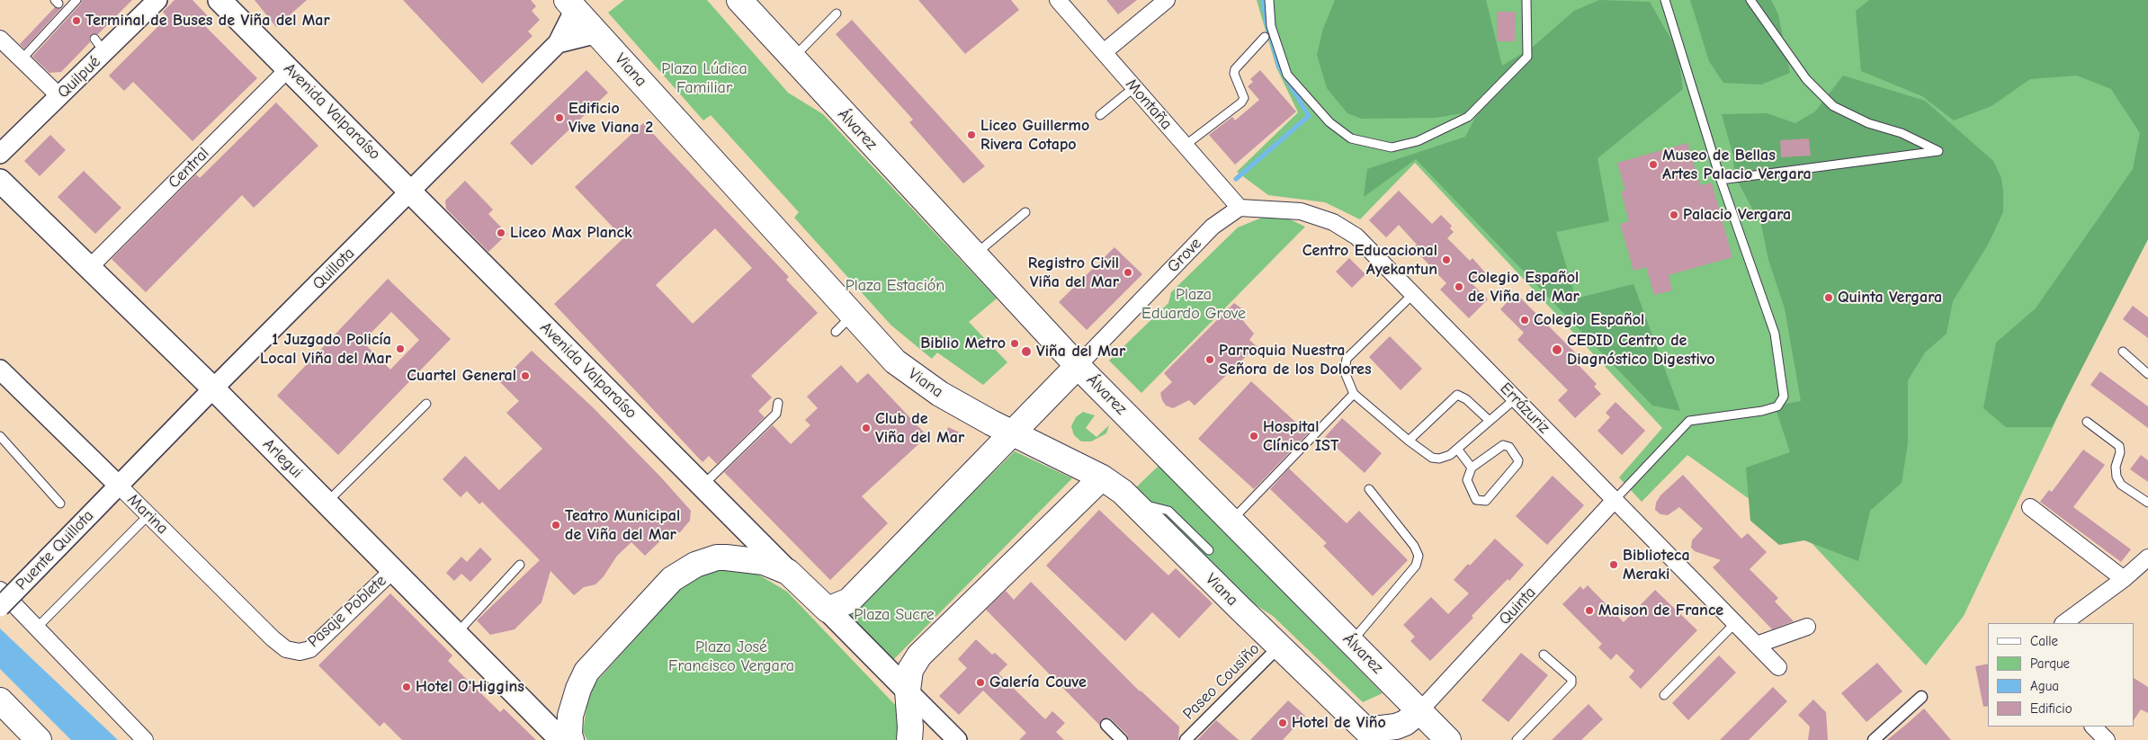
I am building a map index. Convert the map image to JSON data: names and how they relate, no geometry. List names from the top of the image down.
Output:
{
  "streets": {
    "main road": [
      "Viana",
      "Avenida Valparaíso",
      "Álvarez",
      "Arlegui"
    ],
    "street": [
      "Quilpué",
      "Montaña",
      "Central",
      "Grove",
      "Quillota",
      "Errázuriz",
      "Marina",
      "Puente Quillota",
      "Quinta",
      "Pasaje Poblete",
      "Paseo Cousiño"
    ]
  },
  "crossings": [
    ["Viana", "Quillota"],
    ["Viana", "Paseo Cousiño"],
    ["Montaña", "Grove"],
    ["Montaña", "Errázuriz"],
    ["Avenida Valparaíso", "Central"],
    ["Avenida Valparaíso", "Quillota"],
    ["Álvarez", "Grove"],
    ["Álvarez", "Quinta"],
    ["Central", "Arlegui"],
    ["Grove", "Errázuriz"],
    ["Quillota", "Arlegui"],
    ["Quillota", "Marina"],
    ["Quillota", "Puente Quillota"],
    ["Errázuriz", "Quinta"],
    ["Arlegui", "Pasaje Poblete"],
    ["Marina", "Puente Quillota"],
    ["Marina", "Pasaje Poblete"]
  ],
  "parks": [
    "Plaza Lúdica Familiar",
    "Plaza Estación",
    "Plaza Eduardo Grove",
    "Plaza Sucre",
    "Plaza José Francisco Vergara"
  ],
  "places": [
    "Terminal de Buses de Viña del Mar",
    "Edificio Vive Viana 2",
    "Liceo Guillermo Rivera Cotapo",
    "Museo de Bellas Artes Palacio Vergara",
    "Palacio Vergara",
    "Liceo Max Planck",
    "Centro Educacional Ayekantun",
    "Registro Civil Viña del Mar",
    "Colegio Español de Viña del Mar",
    "Quinta Vergara",
    "Colegio Español",
    "Biblio Metro",
    "1 Juzgado Policía Local Viña del Mar",
    "CEDID Centro de Diagnóstico Digestivo",
    "Viña del Mar",
    "Parroquia Nuestra Señora de los Dolores",
    "Cuartel General",
    "Club de Viña del Mar",
    "Hospital Clínico IST",
    "Teatro Municipal de Viña del Mar",
    "Biblioteca Meraki",
    "Maison de France",
    "Galería Couve",
    "Hotel O'Higgins",
    "Hotel de Viño"
  ],
  "legend": [
    "Calle",
    "Parque",
    "Agua",
    "Edificio"
  ]
}
